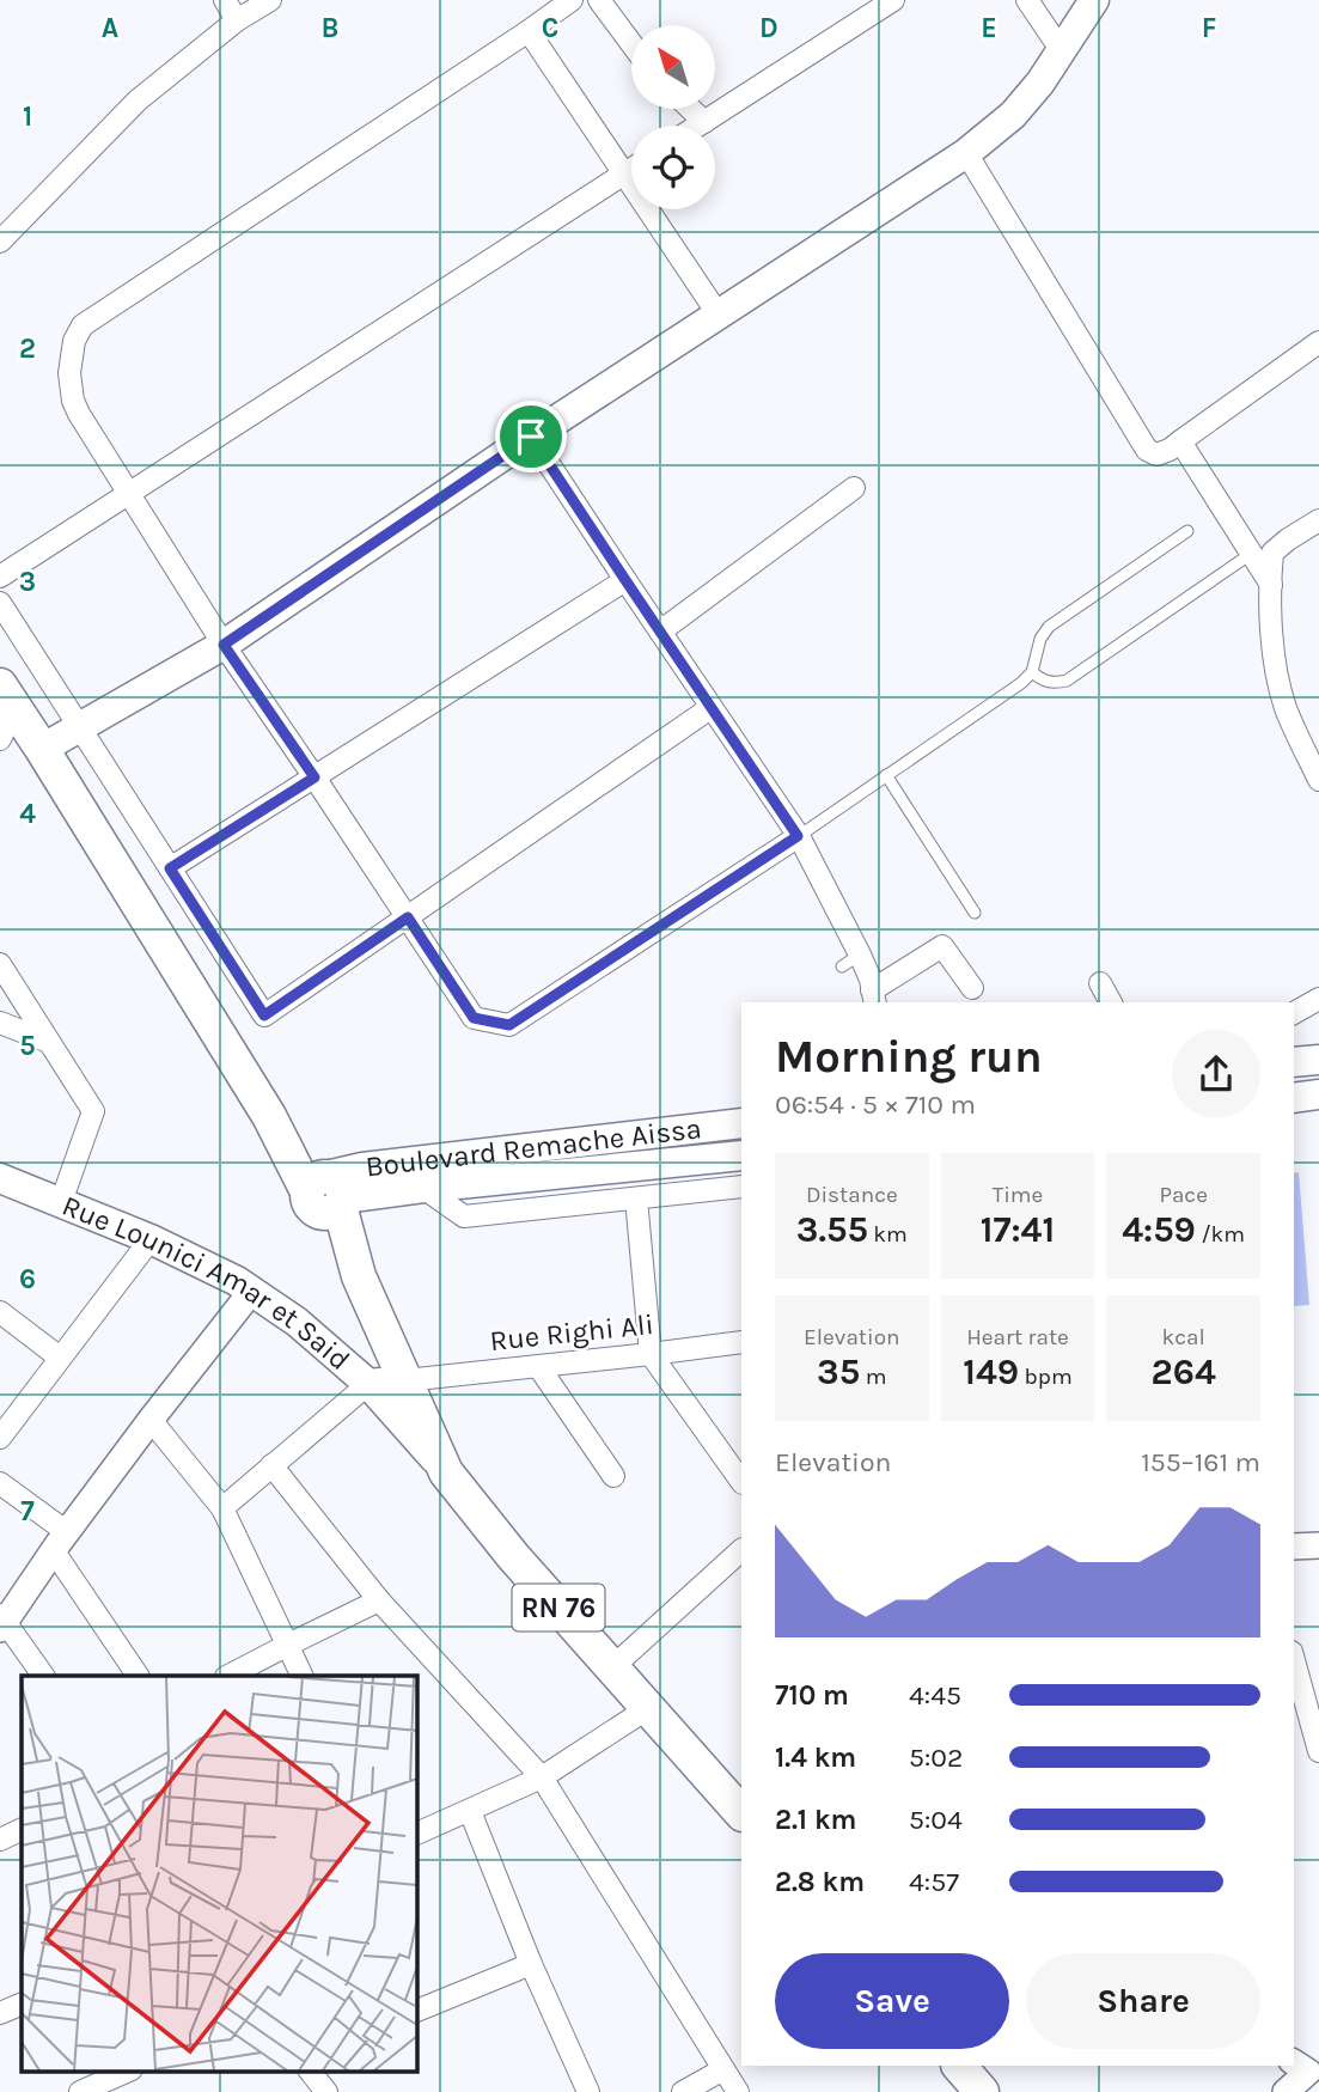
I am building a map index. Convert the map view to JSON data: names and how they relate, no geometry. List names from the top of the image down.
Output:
{
  "streets": {
    "main road": ["Boulevard Remache Aissa", "Rue Lounici Amar et Said", "RN 76"],
    "street": ["Rue Righi Ali"]
  },
  "crossings": [
    ["Boulevard Remache Aissa", "RN 76"],
    ["Rue Lounici Amar et Said", "Rue Righi Ali"],
    ["Rue Lounici Amar et Said", "RN 76"],
    ["Rue Righi Ali", "RN 76"]
  ],
  "north": "top left",
  "page": {
    "heading": ["Morning run", "06:54 · 5 × 710 m"],
    "stats": [
      ["Distance", "3.55 km"],
      ["Time", "17:41"],
      ["Pace", "4:59 /km"],
      ["Elevation", "35 m"],
      ["Heart rate", "149 bpm"],
      ["kcal", "264"]
    ],
    "chart": ["Elevation", "155–161 m"],
    "list": [
      {
        "name": "710 m",
        "note": "4:45"
      },
      {
        "name": "1.4 km",
        "note": "5:02"
      },
      {
        "name": "2.1 km",
        "note": "5:04"
      },
      {
        "name": "2.8 km",
        "note": "4:57"
      }
    ],
    "buttons": ["Save", "Share"]
  },
  "grid": {
    "columns": [
      "A",
      "B",
      "C",
      "D",
      "E",
      "F"
    ],
    "rows": [
      "1",
      "2",
      "3",
      "4",
      "5",
      "6",
      "7"
    ]
  }
}
